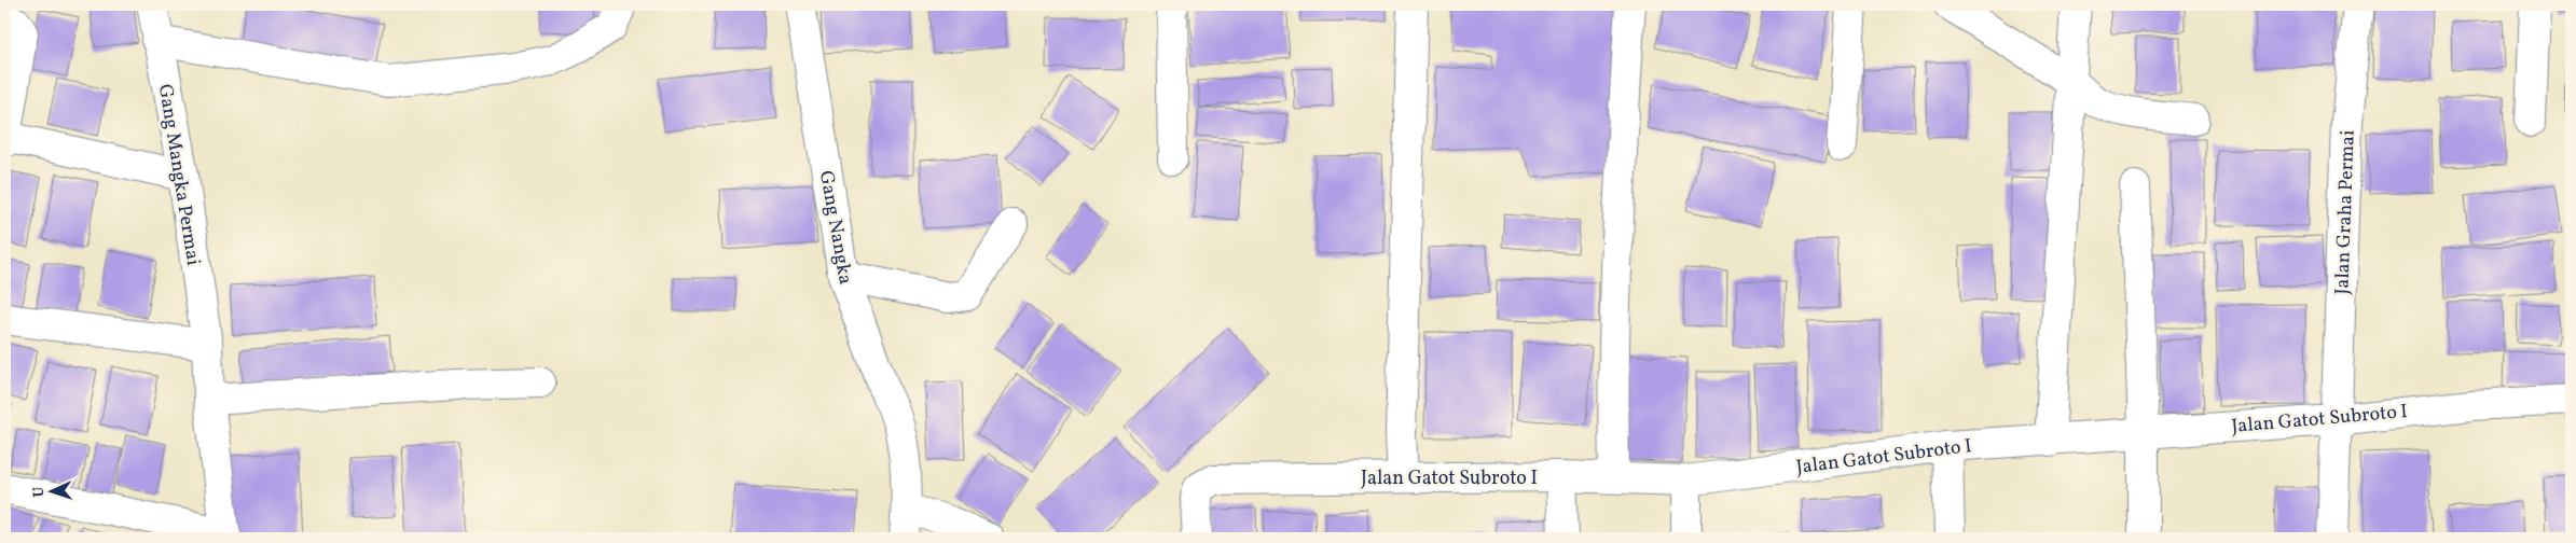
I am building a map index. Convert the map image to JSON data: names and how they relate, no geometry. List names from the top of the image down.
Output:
{
  "streets": {
    "street": [
      "Gang Mangka Permai",
      "Jalan Graha Permai",
      "Gang Nangka",
      "Jalan Gatot Subroto I"
    ]
  },
  "crossings": [
    ["Jalan Graha Permai", "Jalan Gatot Subroto I"]
  ],
  "north": "left"
}
